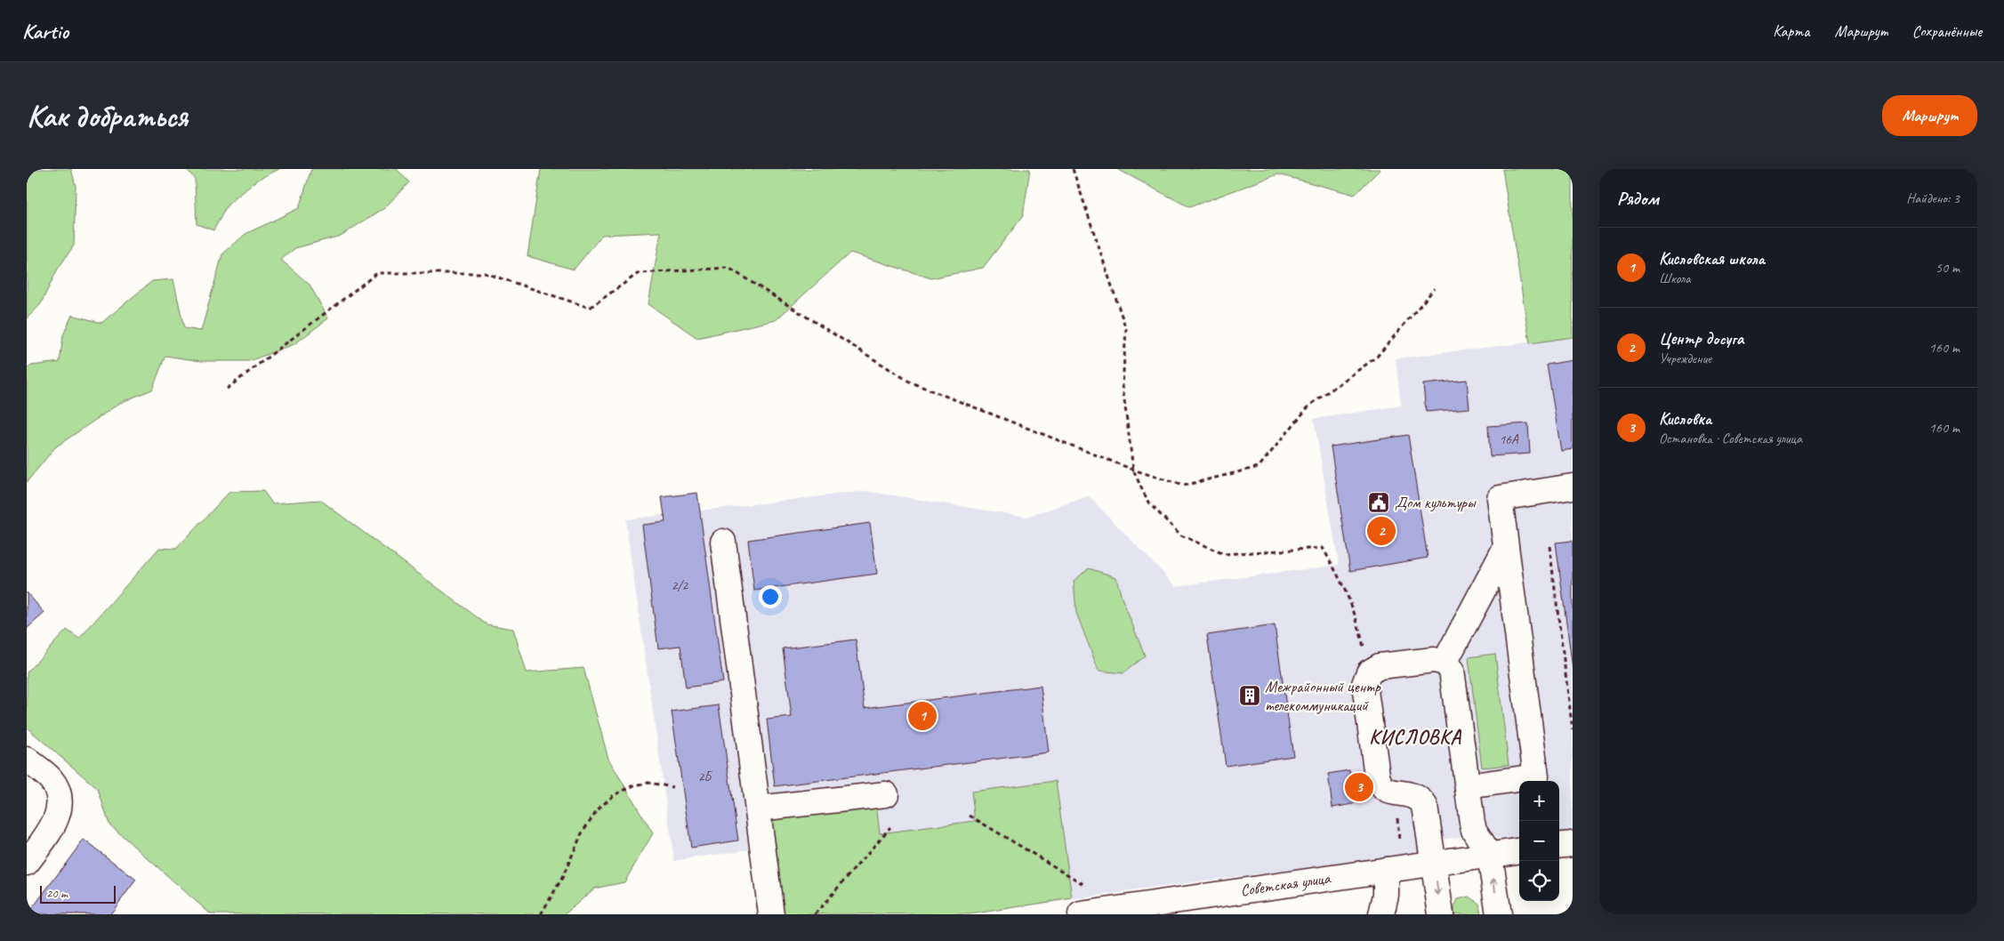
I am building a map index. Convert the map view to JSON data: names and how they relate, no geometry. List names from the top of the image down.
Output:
{
  "streets": {
    "street": ["Советская улица"]
  },
  "districts": ["КИСЛОВКА"],
  "places": {
    "public building": ["Дом культуры"],
    "building": ["Межрайонный центр телекоммуникаций"]
  },
  "house_numbers": ["16А", "2/2", "2Б"],
  "scale_bar": "20 m",
  "page": {
    "header": "Kartio",
    "nav": ["Карта", "Маршрут", "Сохранённые"],
    "buttons": "Маршрут",
    "title": "Как добраться",
    "heading": ["Рядом", "Найдено: 3"],
    "list": [
      {
        "mark": "1",
        "name": "Кисловская школа",
        "note": "Школа",
        "value": "50 m"
      },
      {
        "mark": "2",
        "name": "Центр досуга",
        "note": "Учреждение",
        "value": "160 m"
      },
      {
        "mark": "3",
        "name": "Кисловка",
        "note": "Остановка · Советская улица",
        "value": "160 m"
      }
    ],
    "pins": ["2", "1", "3"],
    "map_buttons": ["+", "−"],
    "scale": "20 m"
  }
}
